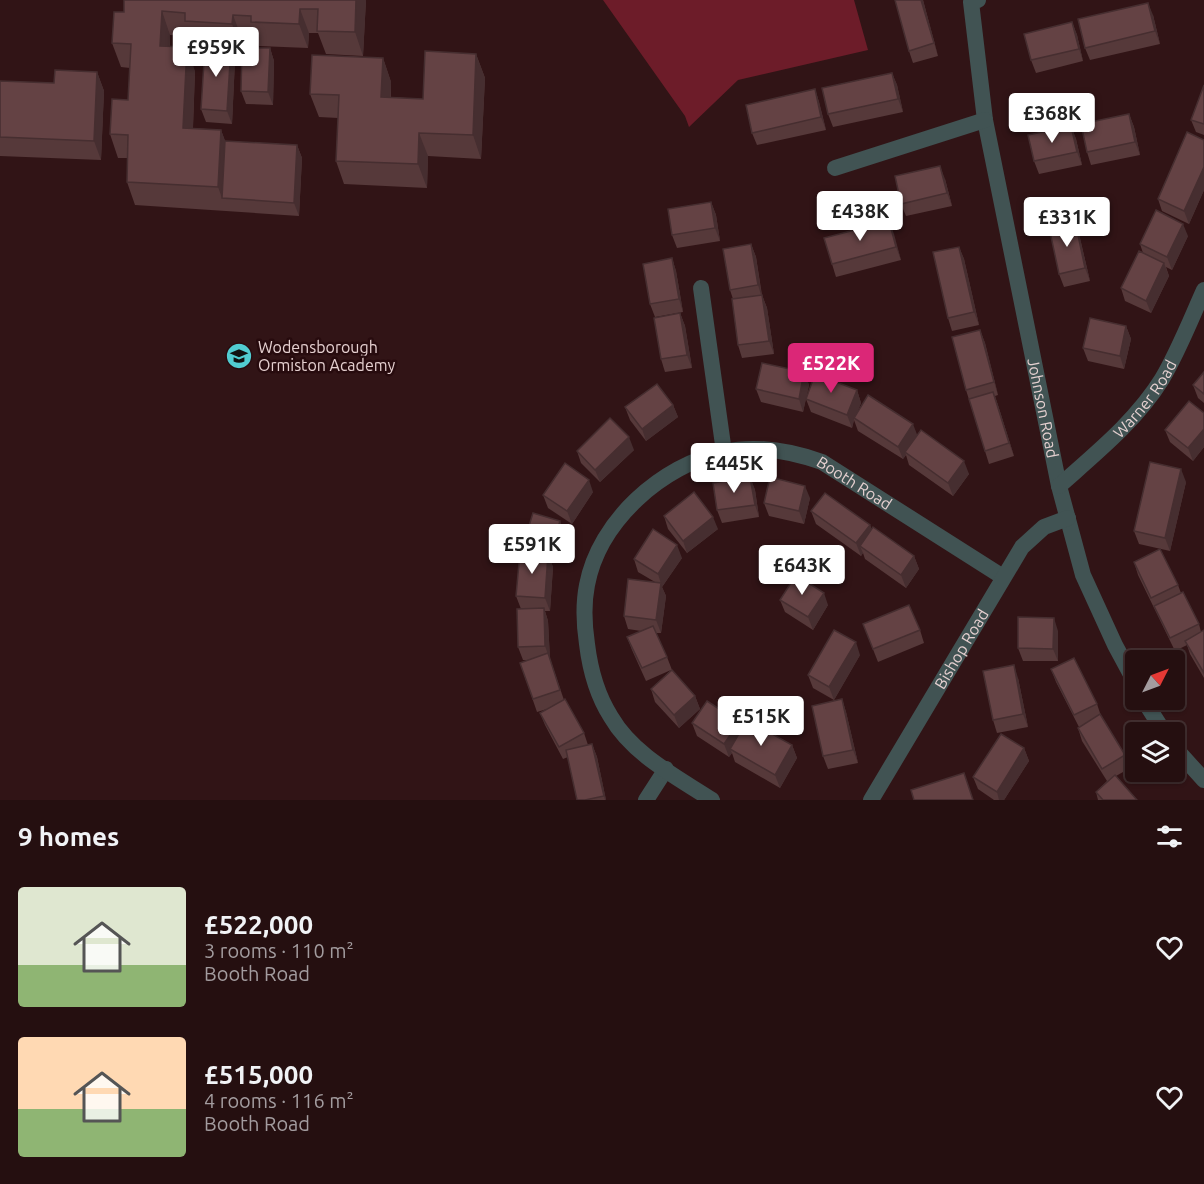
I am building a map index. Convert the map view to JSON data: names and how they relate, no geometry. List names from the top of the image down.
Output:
{
  "streets": {
    "street": [
      "Warner Road",
      "Johnson Road",
      "Booth Road",
      "Bishop Road"
    ]
  },
  "crossings": [
    ["Warner Road", "Johnson Road"],
    ["Johnson Road", "Bishop Road"],
    ["Booth Road", "Bishop Road"]
  ],
  "places": {
    "school or university": ["Wodensborough Ormiston Academy"]
  },
  "north": "top right",
  "page": {
    "price": [
      "£959K",
      "£368K",
      "£438K",
      "£331K",
      "£522K",
      "£445K",
      "£591K",
      "£643K",
      "£515K"
    ],
    "heading": "9 homes",
    "list": [
      {
        "name": "£522,000",
        "note": "3 rooms · 110 m² · Booth Road"
      },
      {
        "name": "£515,000",
        "note": "4 rooms · 116 m² · Booth Road"
      }
    ]
  }
}
